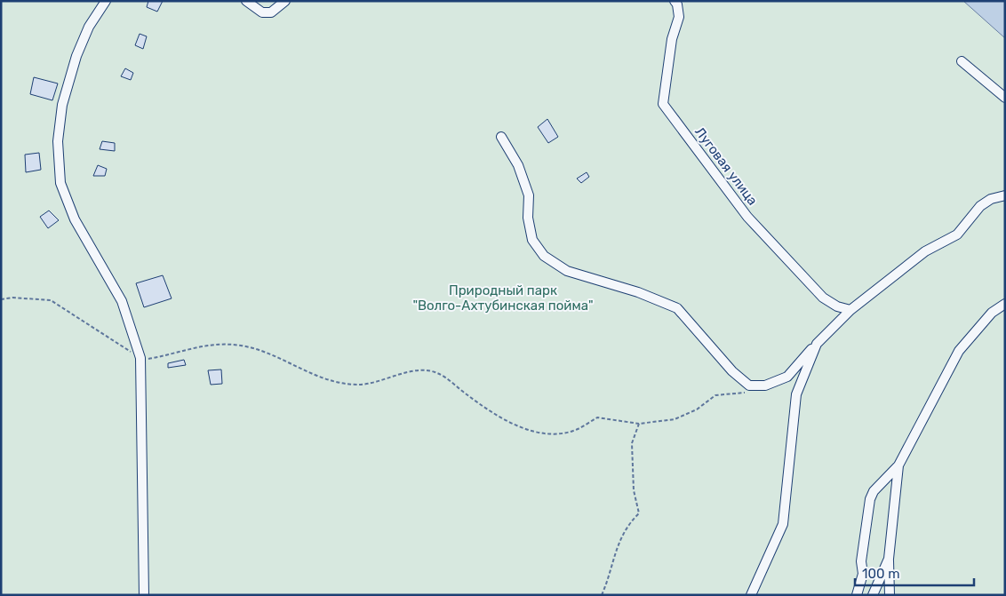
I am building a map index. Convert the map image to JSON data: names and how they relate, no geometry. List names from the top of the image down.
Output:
{
  "streets": {
    "street": ["Луговая улица"]
  },
  "parks": ["Природный парк \"Волго-Ахтубинская пойма\""],
  "scale_bar": "100 m"
}
